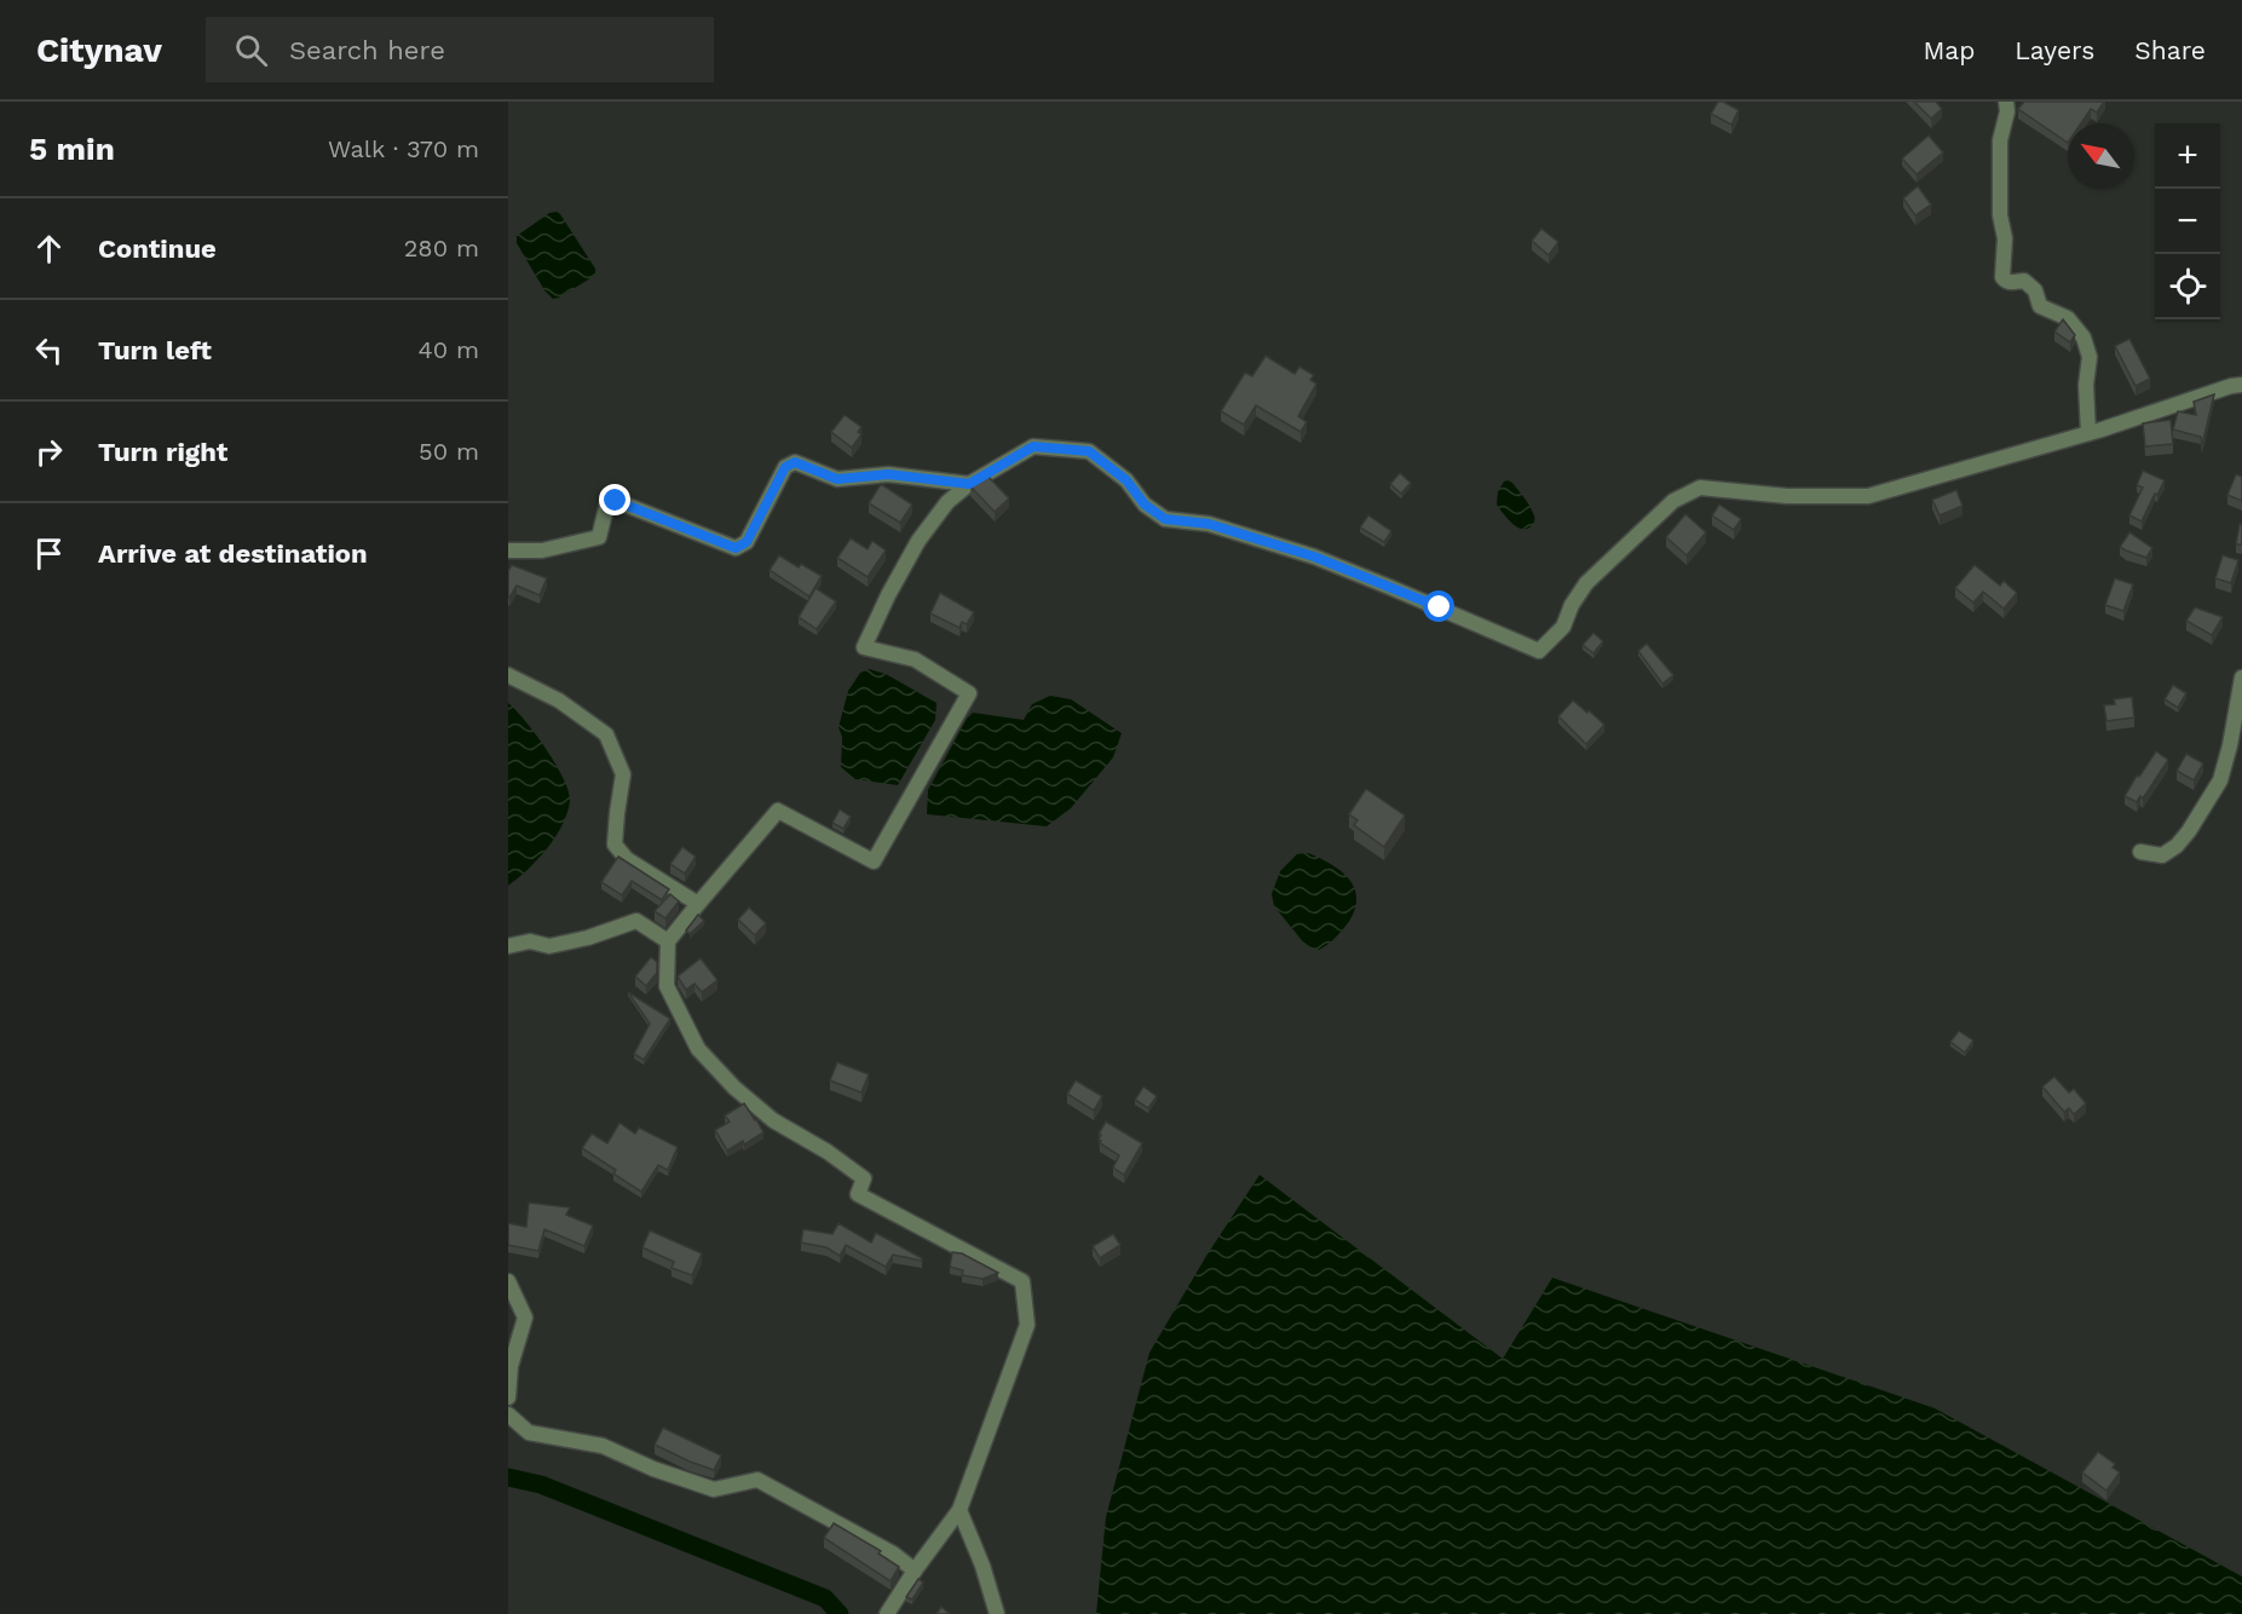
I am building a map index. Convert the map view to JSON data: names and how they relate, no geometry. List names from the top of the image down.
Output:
{
  "north": "top left",
  "page": {
    "header": "Citynav",
    "search": "Search here",
    "nav": ["Map", "Layers", "Share"],
    "heading": ["5 min", "Walk · 370 m"],
    "map_buttons": ["+", "−"],
    "list": [
      ["Continue", "280 m"],
      ["Turn left", "40 m"],
      ["Turn right", "50 m"],
      "Arrive at destination"
    ]
  }
}
